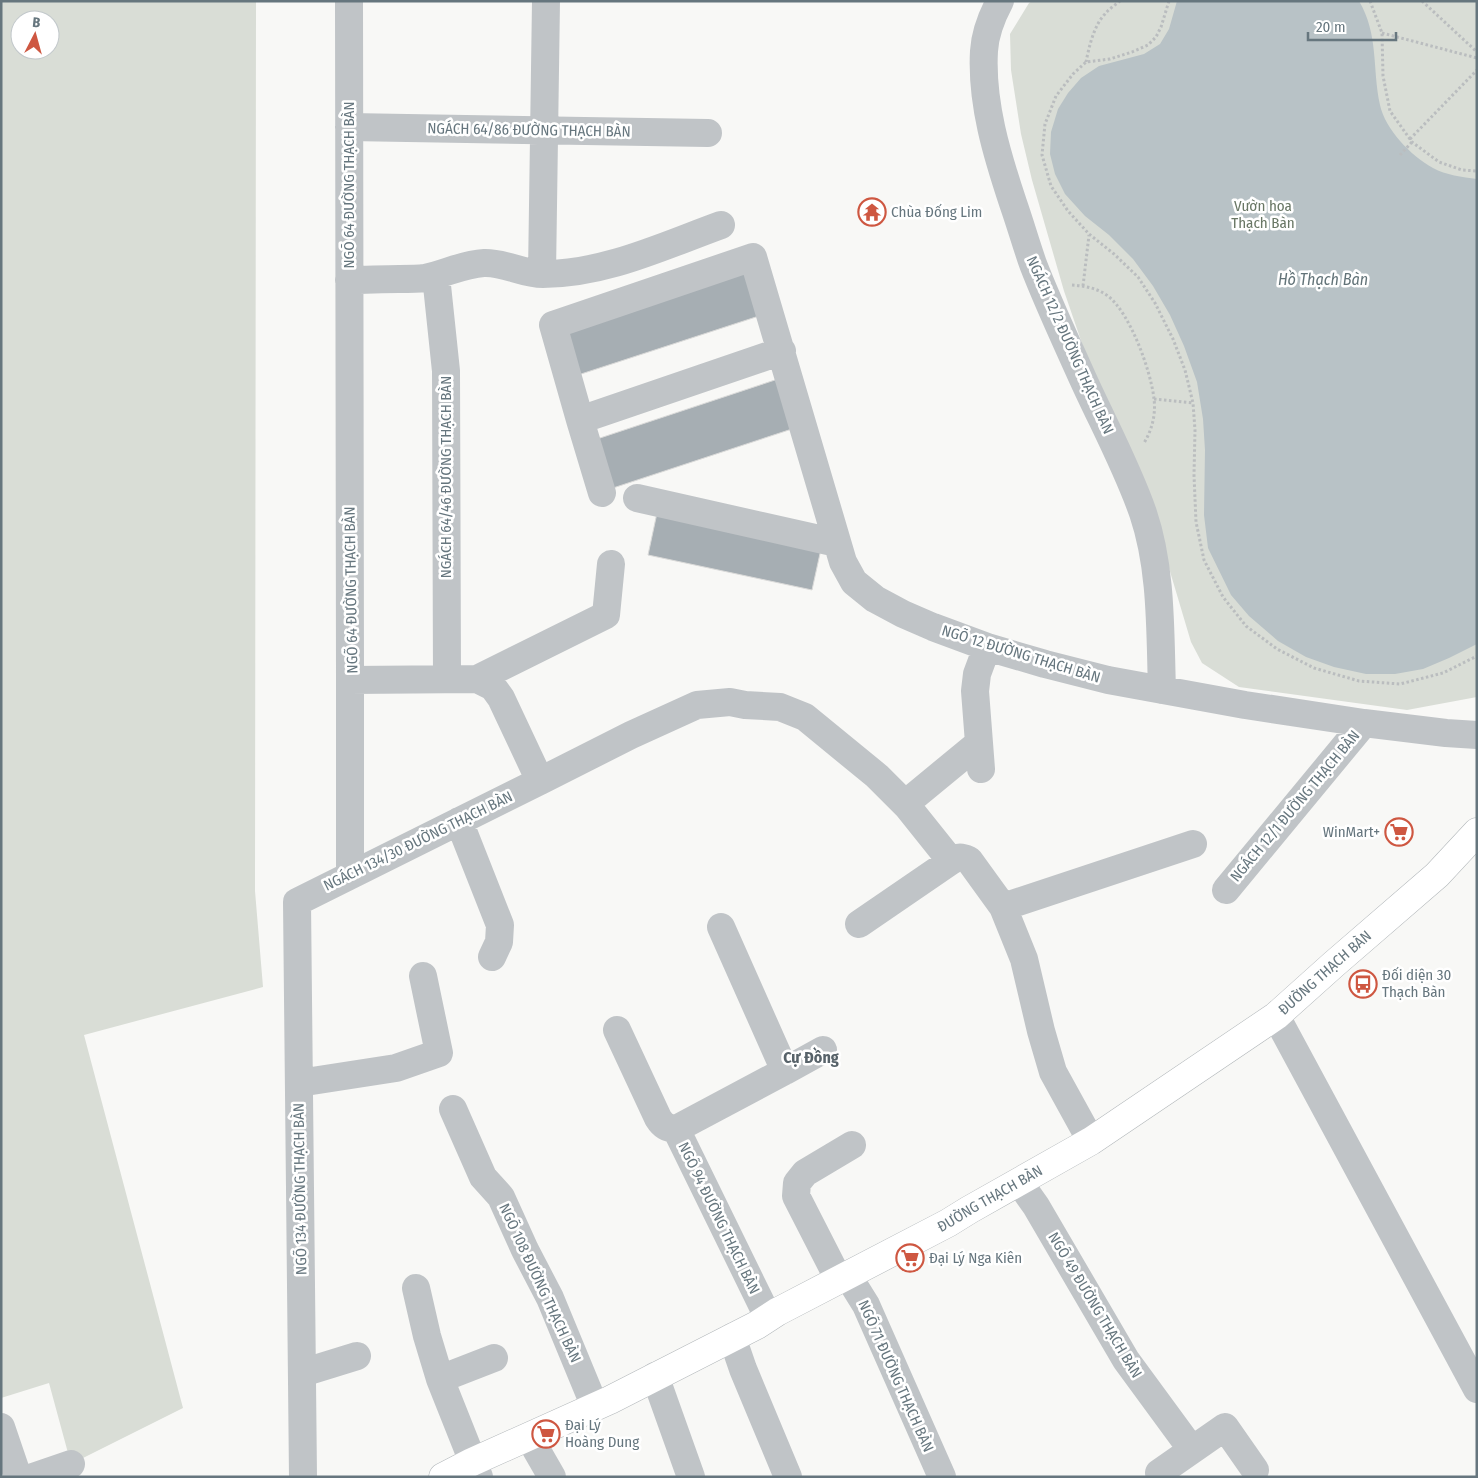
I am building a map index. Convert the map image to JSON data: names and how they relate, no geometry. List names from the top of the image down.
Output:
{
  "streets": {
    "main road": ["ĐƯỜNG THẠCH BÀN"],
    "street": [
      "NGÁCH 64/86 ĐƯỜNG THẠCH BÀN",
      "NGÕ 64 ĐƯỜNG THẠCH BÀN",
      "NGÁCH 12/2 ĐƯỜNG THẠCH BÀN",
      "NGÁCH 64/46 ĐƯỜNG THẠCH BÀN",
      "NGÕ 12 ĐƯỜNG THẠCH BÀN",
      "NGÁCH 12/1 ĐƯỜNG THẠCH BÀN",
      "NGÁCH 134/30 ĐƯỜNG THẠCH BÀN",
      "NGÕ 134 ĐƯỜNG THẠCH BÀN",
      "NGÕ 94 ĐƯỜNG THẠCH BÀN",
      "NGÕ 108 ĐƯỜNG THẠCH BÀN",
      "NGÕ 49 ĐƯỜNG THẠCH BÀN",
      "NGÕ 71 ĐƯỜNG THẠCH BÀN"
    ]
  },
  "crossings": [
    ["NGÁCH 64/86 ĐƯỜNG THẠCH BÀN", "NGÕ 64 ĐƯỜNG THẠCH BÀN"],
    ["NGÕ 64 ĐƯỜNG THẠCH BÀN", "NGÁCH 64/46 ĐƯỜNG THẠCH BÀN"],
    ["NGÁCH 12/2 ĐƯỜNG THẠCH BÀN", "NGÕ 12 ĐƯỜNG THẠCH BÀN"],
    ["NGÕ 12 ĐƯỜNG THẠCH BÀN", "NGÁCH 12/1 ĐƯỜNG THẠCH BÀN"],
    ["NGÁCH 134/30 ĐƯỜNG THẠCH BÀN", "NGÕ 134 ĐƯỜNG THẠCH BÀN"],
    ["ĐƯỜNG THẠCH BÀN", "NGÕ 94 ĐƯỜNG THẠCH BÀN"],
    ["ĐƯỜNG THẠCH BÀN", "NGÕ 108 ĐƯỜNG THẠCH BÀN"],
    ["ĐƯỜNG THẠCH BÀN", "NGÕ 49 ĐƯỜNG THẠCH BÀN"],
    ["ĐƯỜNG THẠCH BÀN", "NGÕ 71 ĐƯỜNG THẠCH BÀN"]
  ],
  "districts": ["Cự Đồng"],
  "water": ["Hồ Thạch Bàn"],
  "parks": ["Vườn hoa Thạch Bàn"],
  "places": {
    "temple": ["Chùa Đống Lim"],
    "supermarket": ["WinMart+", "Đại Lý Nga Kiên", "Đại Lý Hoàng Dung"],
    "bus stop": ["Đối diện 30 Thạch Bàn"]
  },
  "scale_bar": "20 m",
  "north": "top"
}
